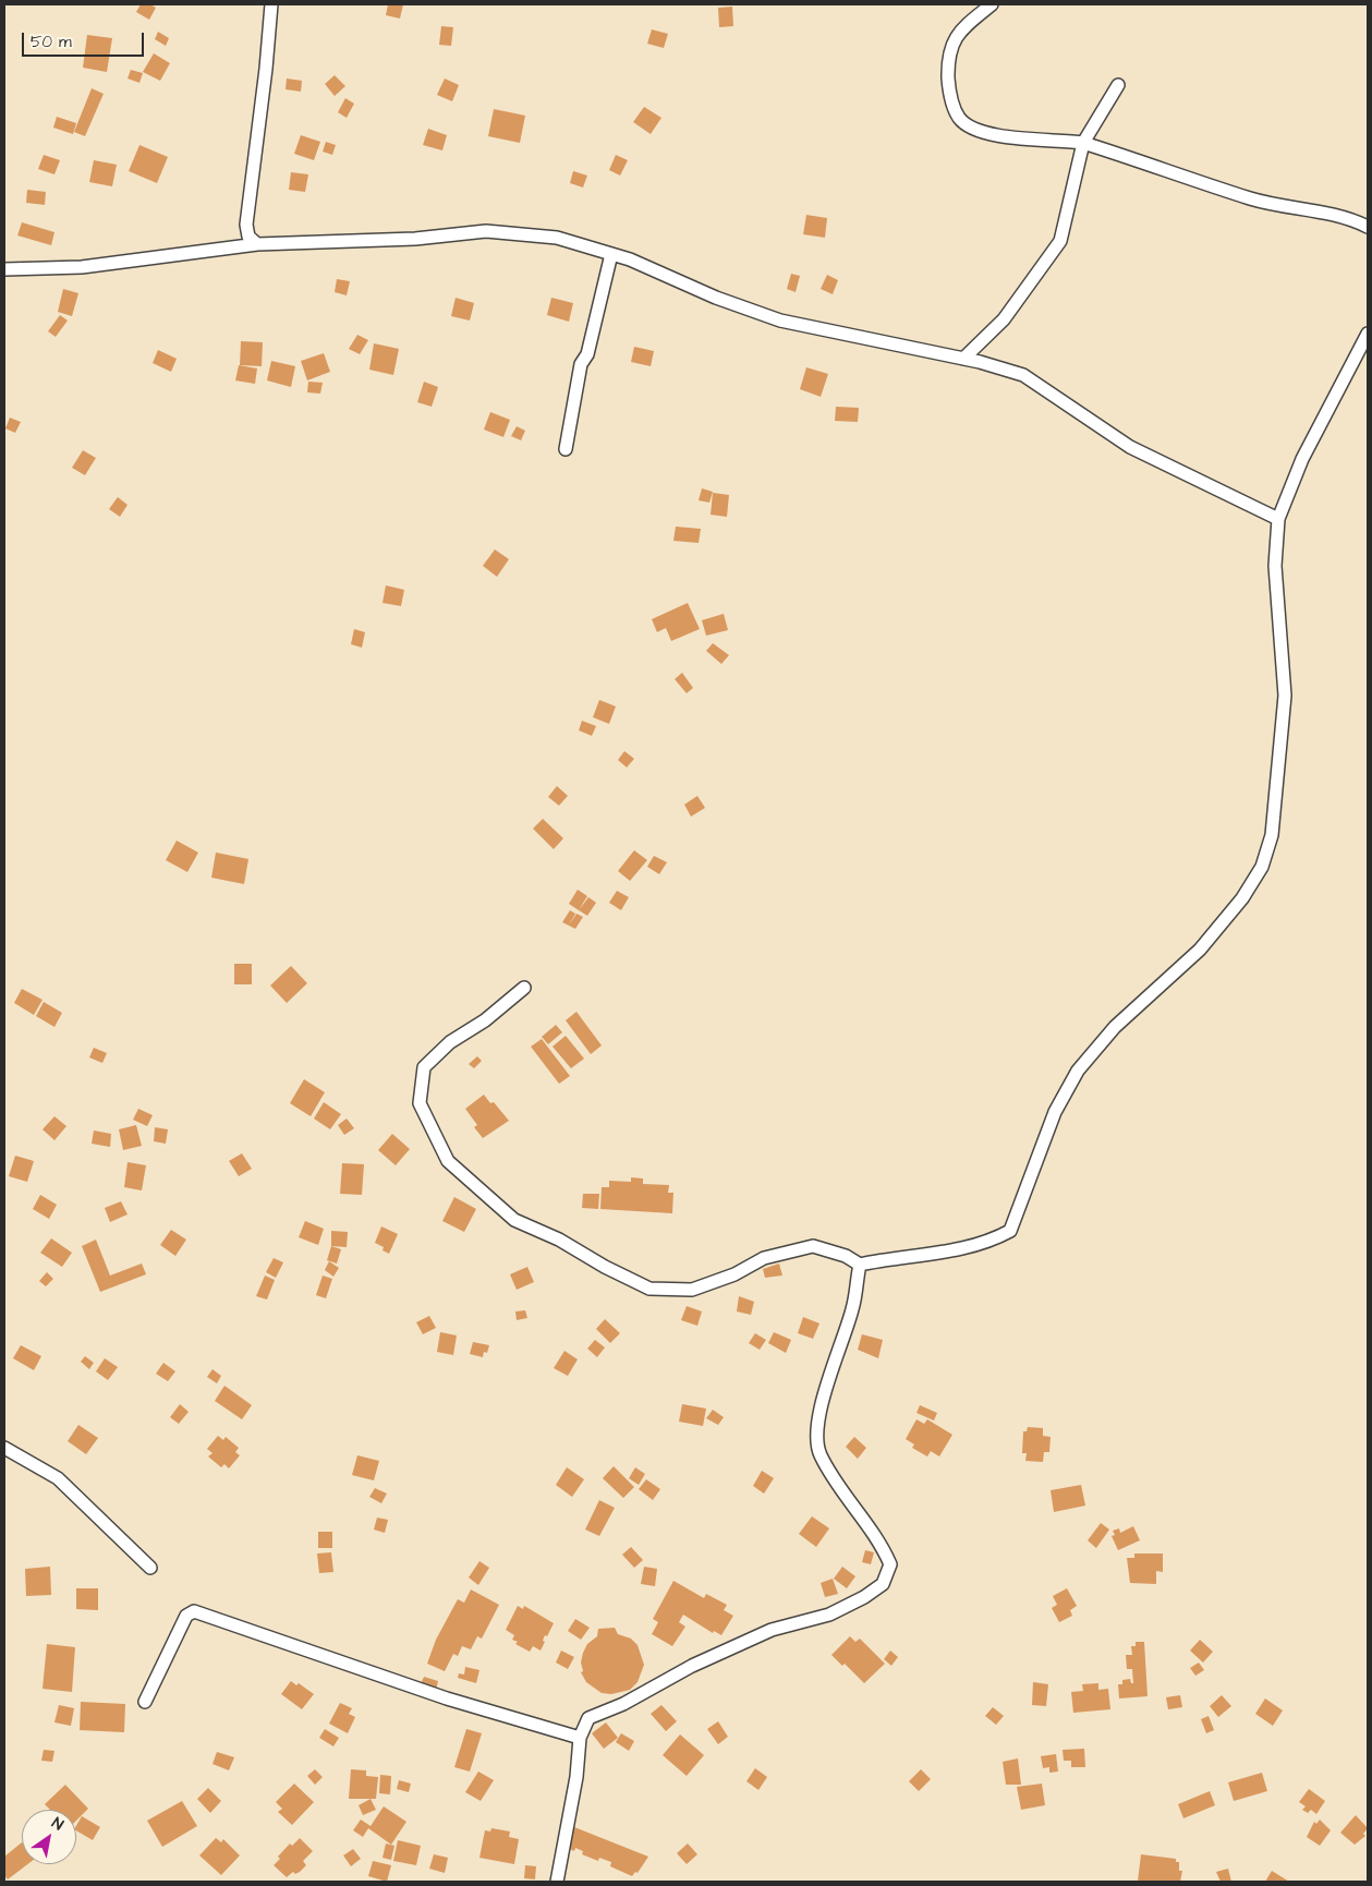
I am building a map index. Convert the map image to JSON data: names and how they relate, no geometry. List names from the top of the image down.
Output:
{
  "scale_bar": "50 m",
  "north": "top right"
}
